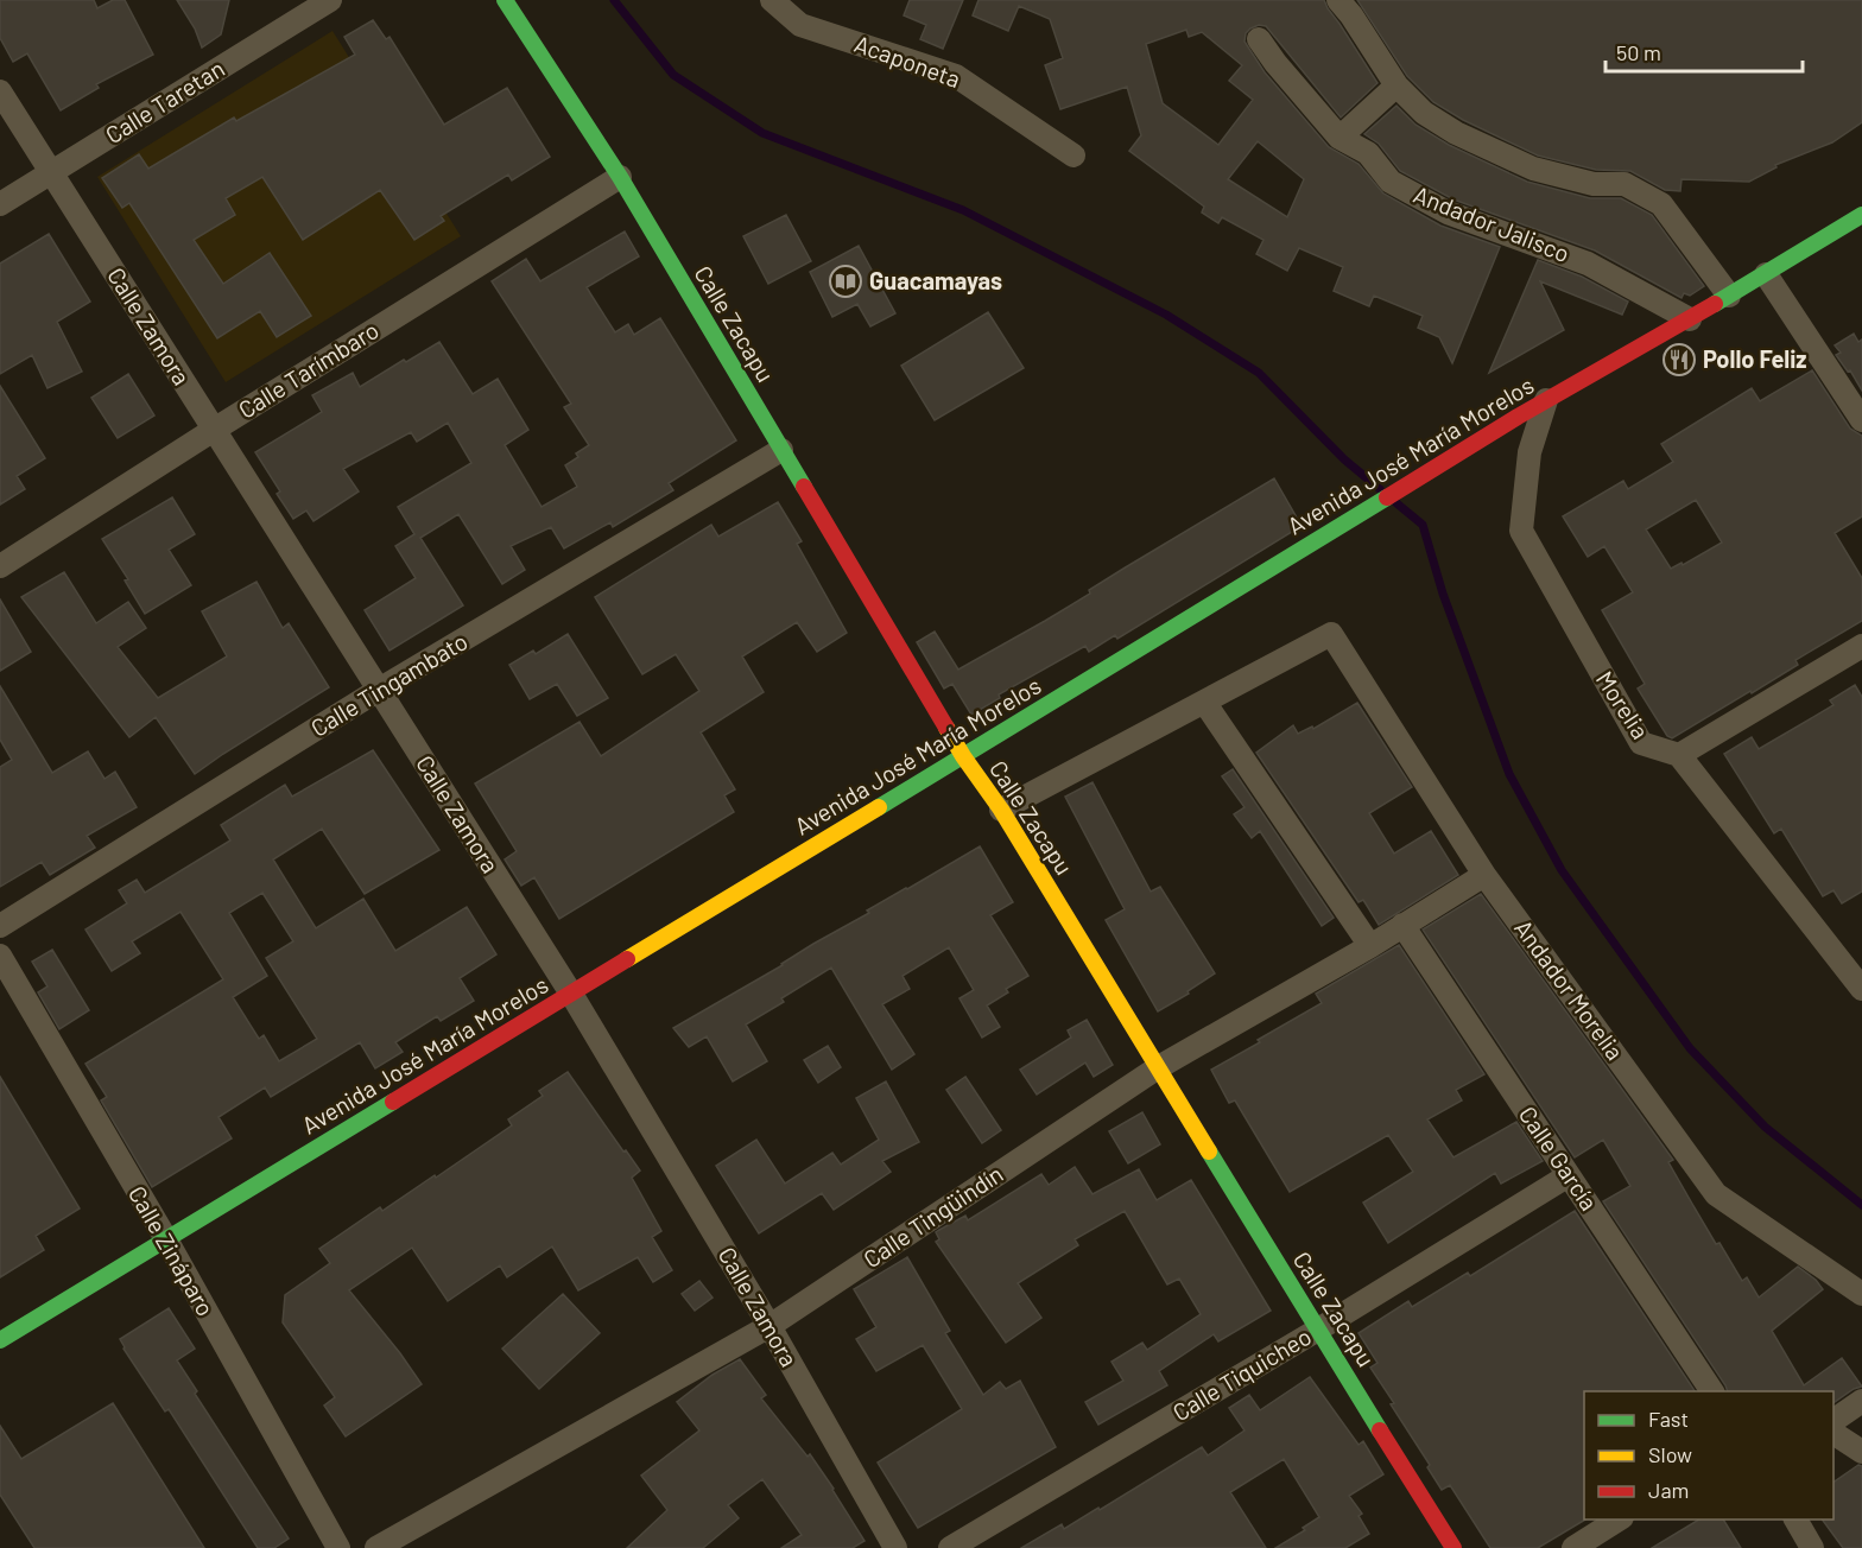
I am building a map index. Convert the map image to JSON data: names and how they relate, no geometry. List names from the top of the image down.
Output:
{
  "streets": {
    "main road": ["Calle Zacapu", "Avenida José María Morelos"],
    "street": [
      "Acaponeta",
      "Calle Taretan",
      "Andador Jalisco",
      "Calle Zamora",
      "Calle Tarímbaro",
      "Calle Tingambato",
      "Morelia",
      "Andador Morelia",
      "Calle García",
      "Calle Tingüindín",
      "Calle Zináparo",
      "Calle Tiquicheo"
    ]
  },
  "crossings": [
    ["Calle Taretan", "Calle Zamora"],
    ["Andador Jalisco", "Avenida José María Morelos"],
    ["Calle Zacapu", "Calle Tarímbaro"],
    ["Calle Zacapu", "Avenida José María Morelos"],
    ["Calle Zacapu", "Calle Tingambato"],
    ["Calle Zacapu", "Calle Tingüindín"],
    ["Calle Zacapu", "Calle Tiquicheo"],
    ["Calle Zamora", "Calle Tarímbaro"],
    ["Calle Zamora", "Avenida José María Morelos"],
    ["Calle Zamora", "Calle Tingambato"],
    ["Calle Zamora", "Calle Tingüindín"],
    ["Avenida José María Morelos", "Morelia"],
    ["Avenida José María Morelos", "Calle Zináparo"],
    ["Andador Morelia", "Calle Tingüindín"],
    ["Calle García", "Calle Tingüindín"],
    ["Calle García", "Calle Tiquicheo"]
  ],
  "places": {
    "library": ["Guacamayas"],
    "restaurant": ["Pollo Feliz"]
  },
  "legend": ["Fast", "Slow", "Jam"],
  "scale_bar": "50 m"
}
